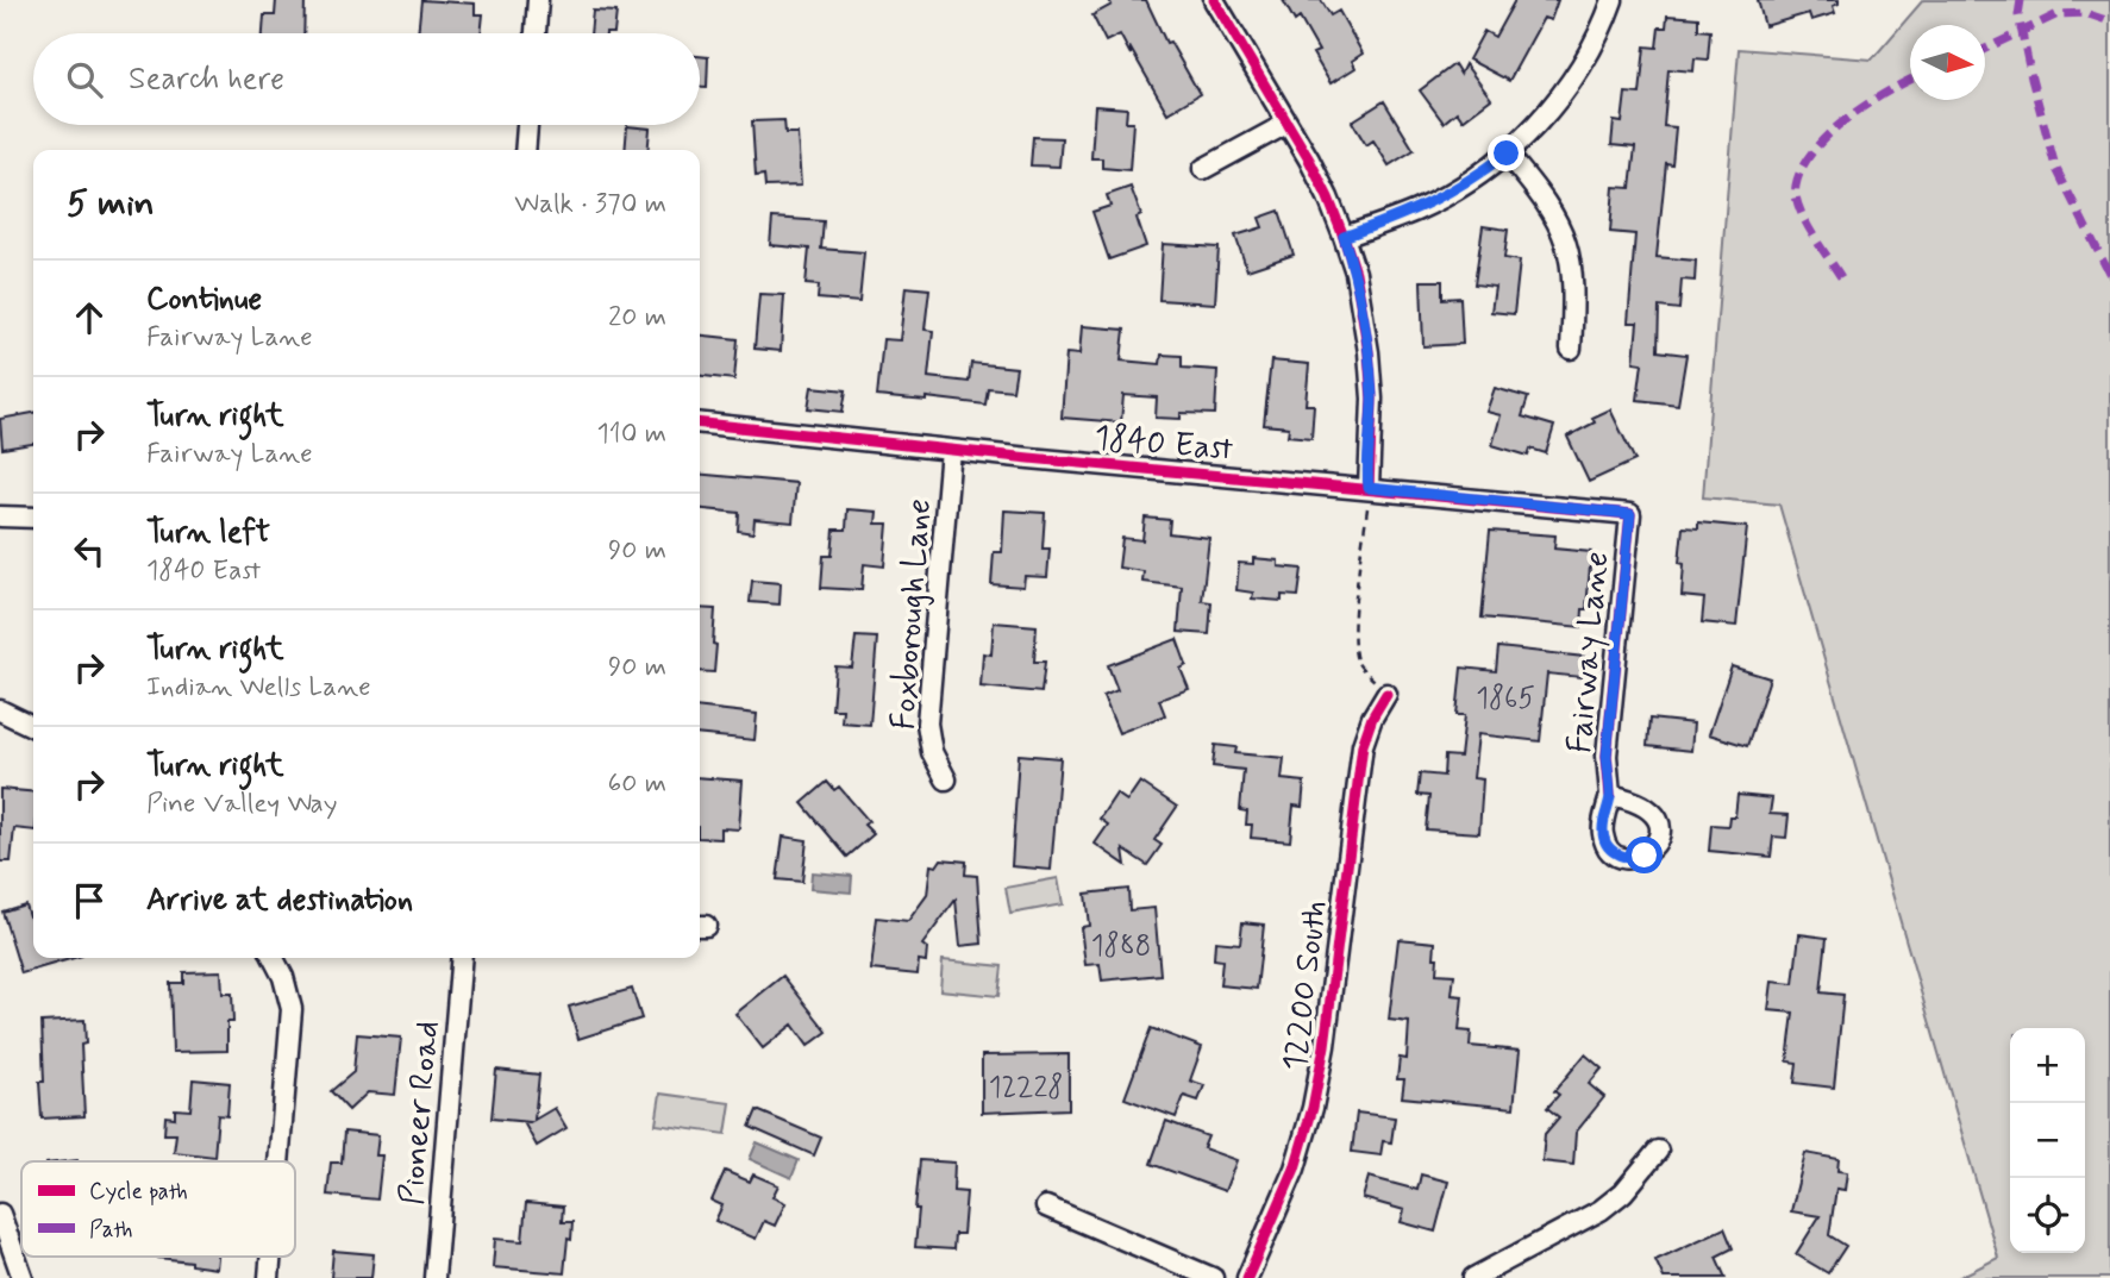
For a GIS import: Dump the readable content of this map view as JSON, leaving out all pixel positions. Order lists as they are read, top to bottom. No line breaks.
{"streets":{"street":["1840 East","Foxborough Lane","Fairway Lane","12200 South","Pioneer Road"]},"crossings":[["1840 East","Foxborough Lane"],["1840 East","Fairway Lane"]],"house_numbers":["1865","1888","12228"],"legend":["Cycle path","Path"],"north":"right","page":{"search":"Search here","heading":["5 min","Walk · 370 m"],"list":[["Continue","Fairway Lane","20 m"],["Turn right","Fairway Lane","110 m"],["Turn left","1840 East","90 m"],["Turn right","Indian Wells Lane","90 m"],["Turn right","Pine Valley Way","60 m"],"Arrive at destination"],"map_buttons":["+","−"]}}
